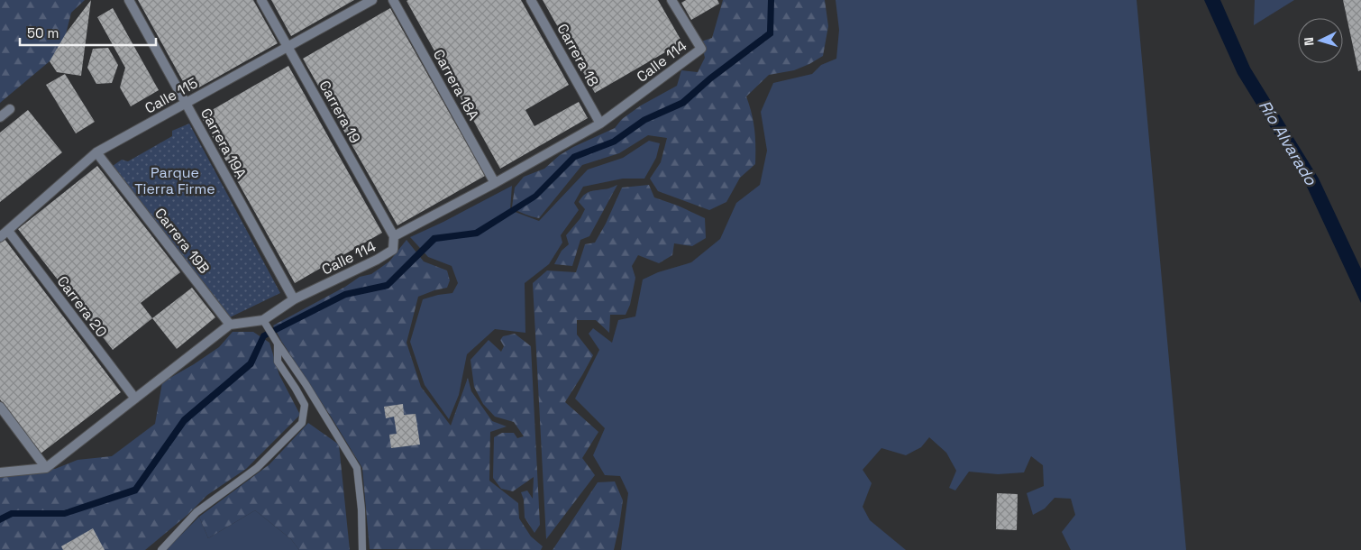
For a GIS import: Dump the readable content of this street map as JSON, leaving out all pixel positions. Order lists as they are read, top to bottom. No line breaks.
{"streets":{"street":["Carrera 18","Calle 114","Carrera 18A","Calle 115","Carrera 19","Carrera 19A","Carrera 19B","Carrera 20"]},"crossings":[["Carrera 18","Calle 114"],["Calle 114","Carrera 18A"],["Calle 114","Carrera 19"],["Calle 114","Carrera 19A"],["Calle 114","Carrera 19B"],["Calle 115","Carrera 19"],["Calle 115","Carrera 19A"],["Calle 115","Carrera 19B"],["Calle 115","Carrera 20"]],"water":["Río Alvarado"],"parks":["Parque Tierra Firme"],"scale_bar":"50 m","north":"left"}
